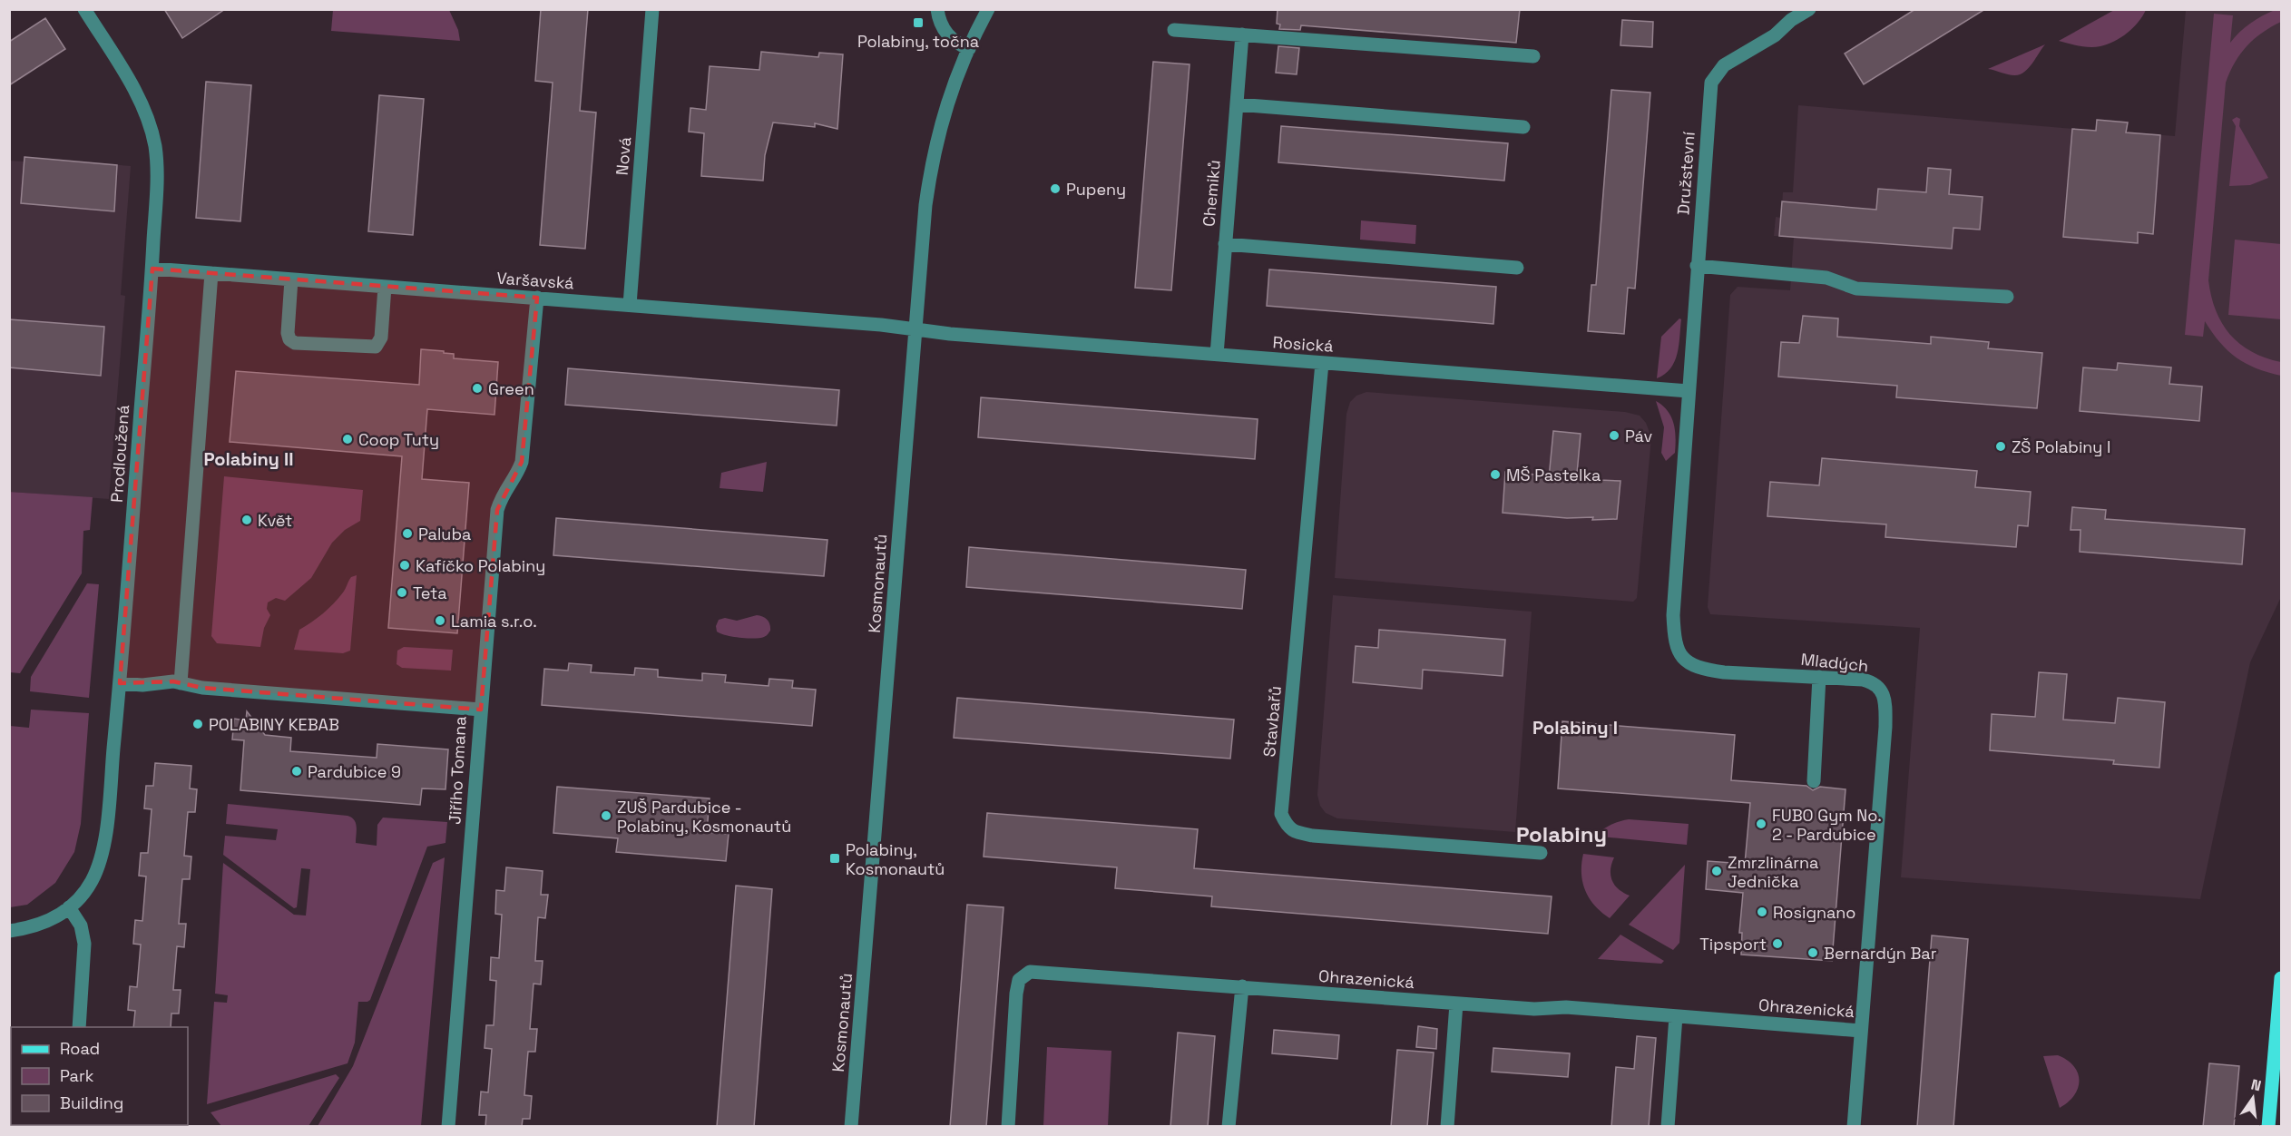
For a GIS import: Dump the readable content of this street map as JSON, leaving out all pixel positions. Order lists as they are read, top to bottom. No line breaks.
{"streets":{"street":["Nová","Družstevní","Chemiků","Varšavská","Rosická","Prodloužená","Kosmonautů","Mladých","Stavbařů","Jiřího Tomana","Ohrazenická"]},"crossings":[["Nová","Varšavská"],["Družstevní","Rosická"],["Družstevní","Mladých"],["Chemiků","Rosická"],["Varšavská","Rosická"],["Varšavská","Prodloužená"],["Varšavská","Kosmonautů"],["Rosická","Kosmonautů"],["Rosická","Mladých"],["Rosická","Stavbařů"],["Prodloužená","Jiřího Tomana"],["Mladých","Ohrazenická"]],"districts":["Polabiny II","Polabiny I","Polabiny"],"places":{"transit":["Polabiny, točna","Polabiny, Kosmonautů"],"other":["Pupeny","Green","Páv","Coop Tuty","ZŠ Polabiny I","MŠ Pastelka","Květ","Paluba","Kafíčko Polabiny","Teta","Lamia s.r.o.","POLABINY KEBAB","Pardubice 9","ZUŠ Pardubice - Polabiny, Kosmonautů","FUBO Gym No. 2 - Pardubice","Zmrzlinárna Jednička","Rosignano","Tipsport","Bernardýn Bar"]},"legend":["Road","Park","Building"],"north":"top"}
